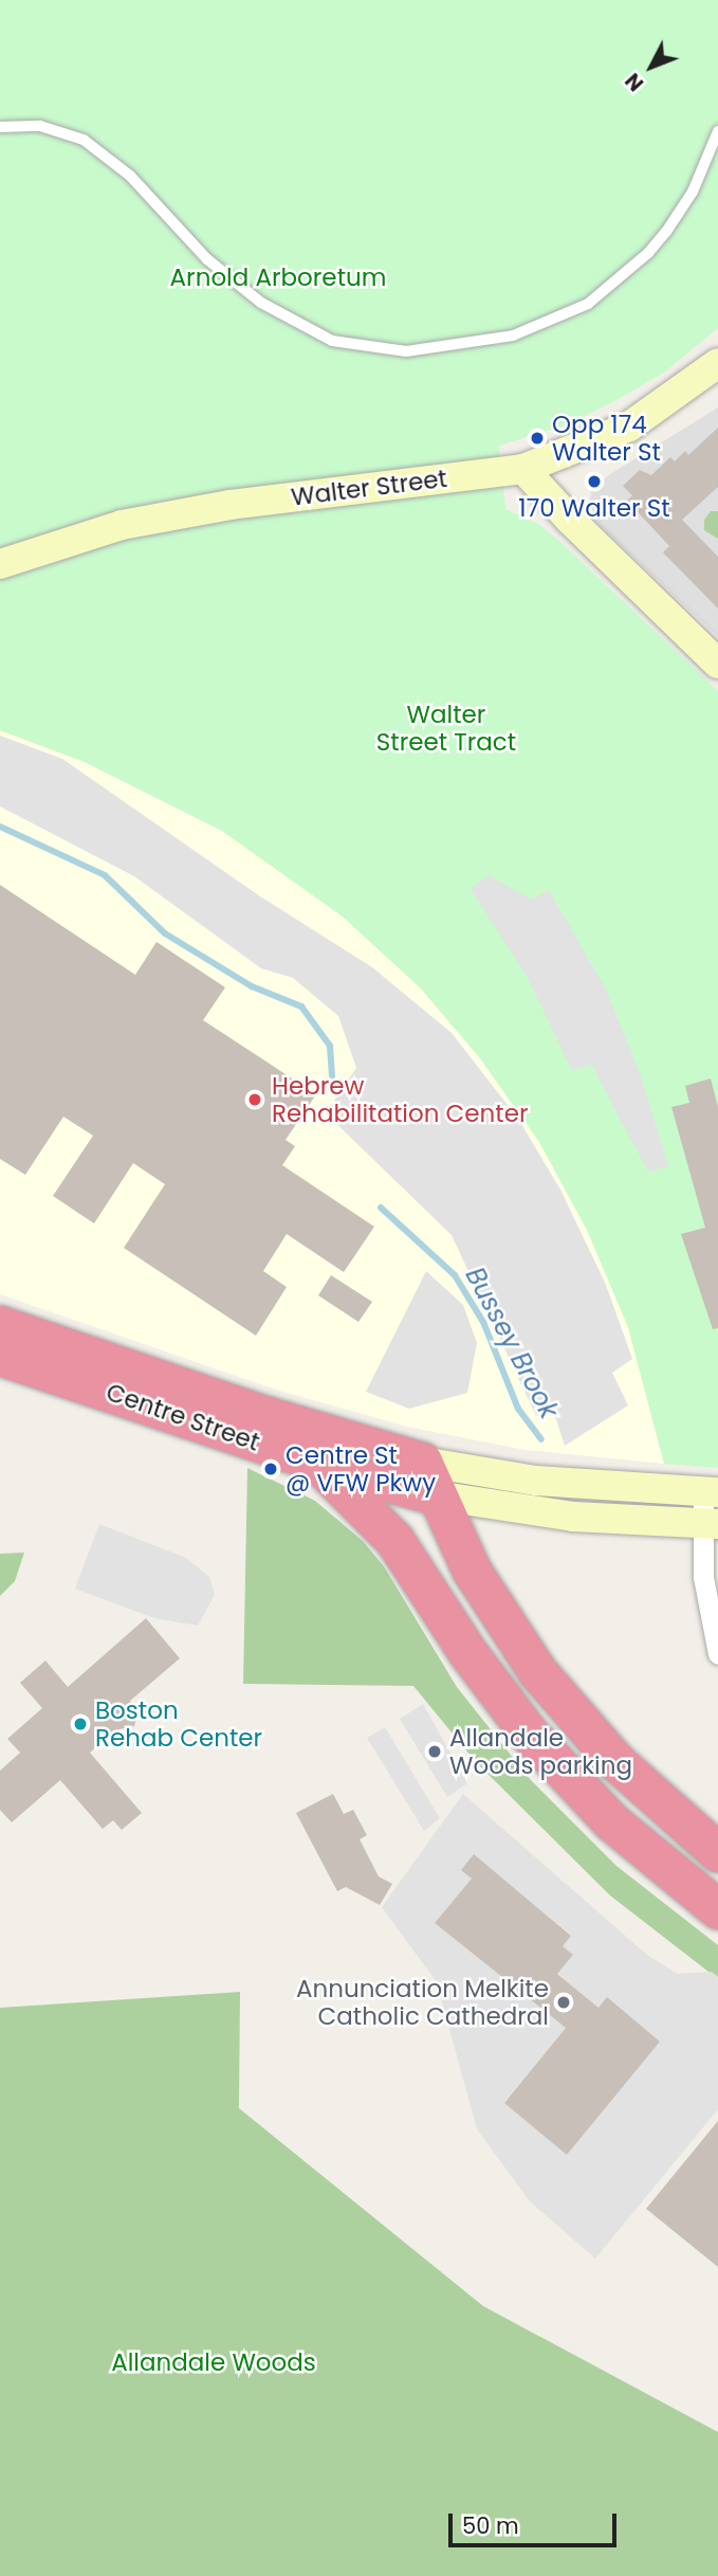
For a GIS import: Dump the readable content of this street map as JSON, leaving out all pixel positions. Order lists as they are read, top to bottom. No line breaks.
{"streets":{"highway":["Centre Street"],"street":["Walter Street"]},"water":["Bussey Brook"],"parks":["Arnold Arboretum","Walter Street Tract","Allandale Woods"],"places":["Opp 174 Walter St","170 Walter St","Hebrew Rehabilitation Center","Centre St @ VFW Pkwy","Boston Rehab Center","Allandale Woods parking","Annunciation Melkite Catholic Cathedral"],"scale_bar":"50 m","north":"bottom left"}
